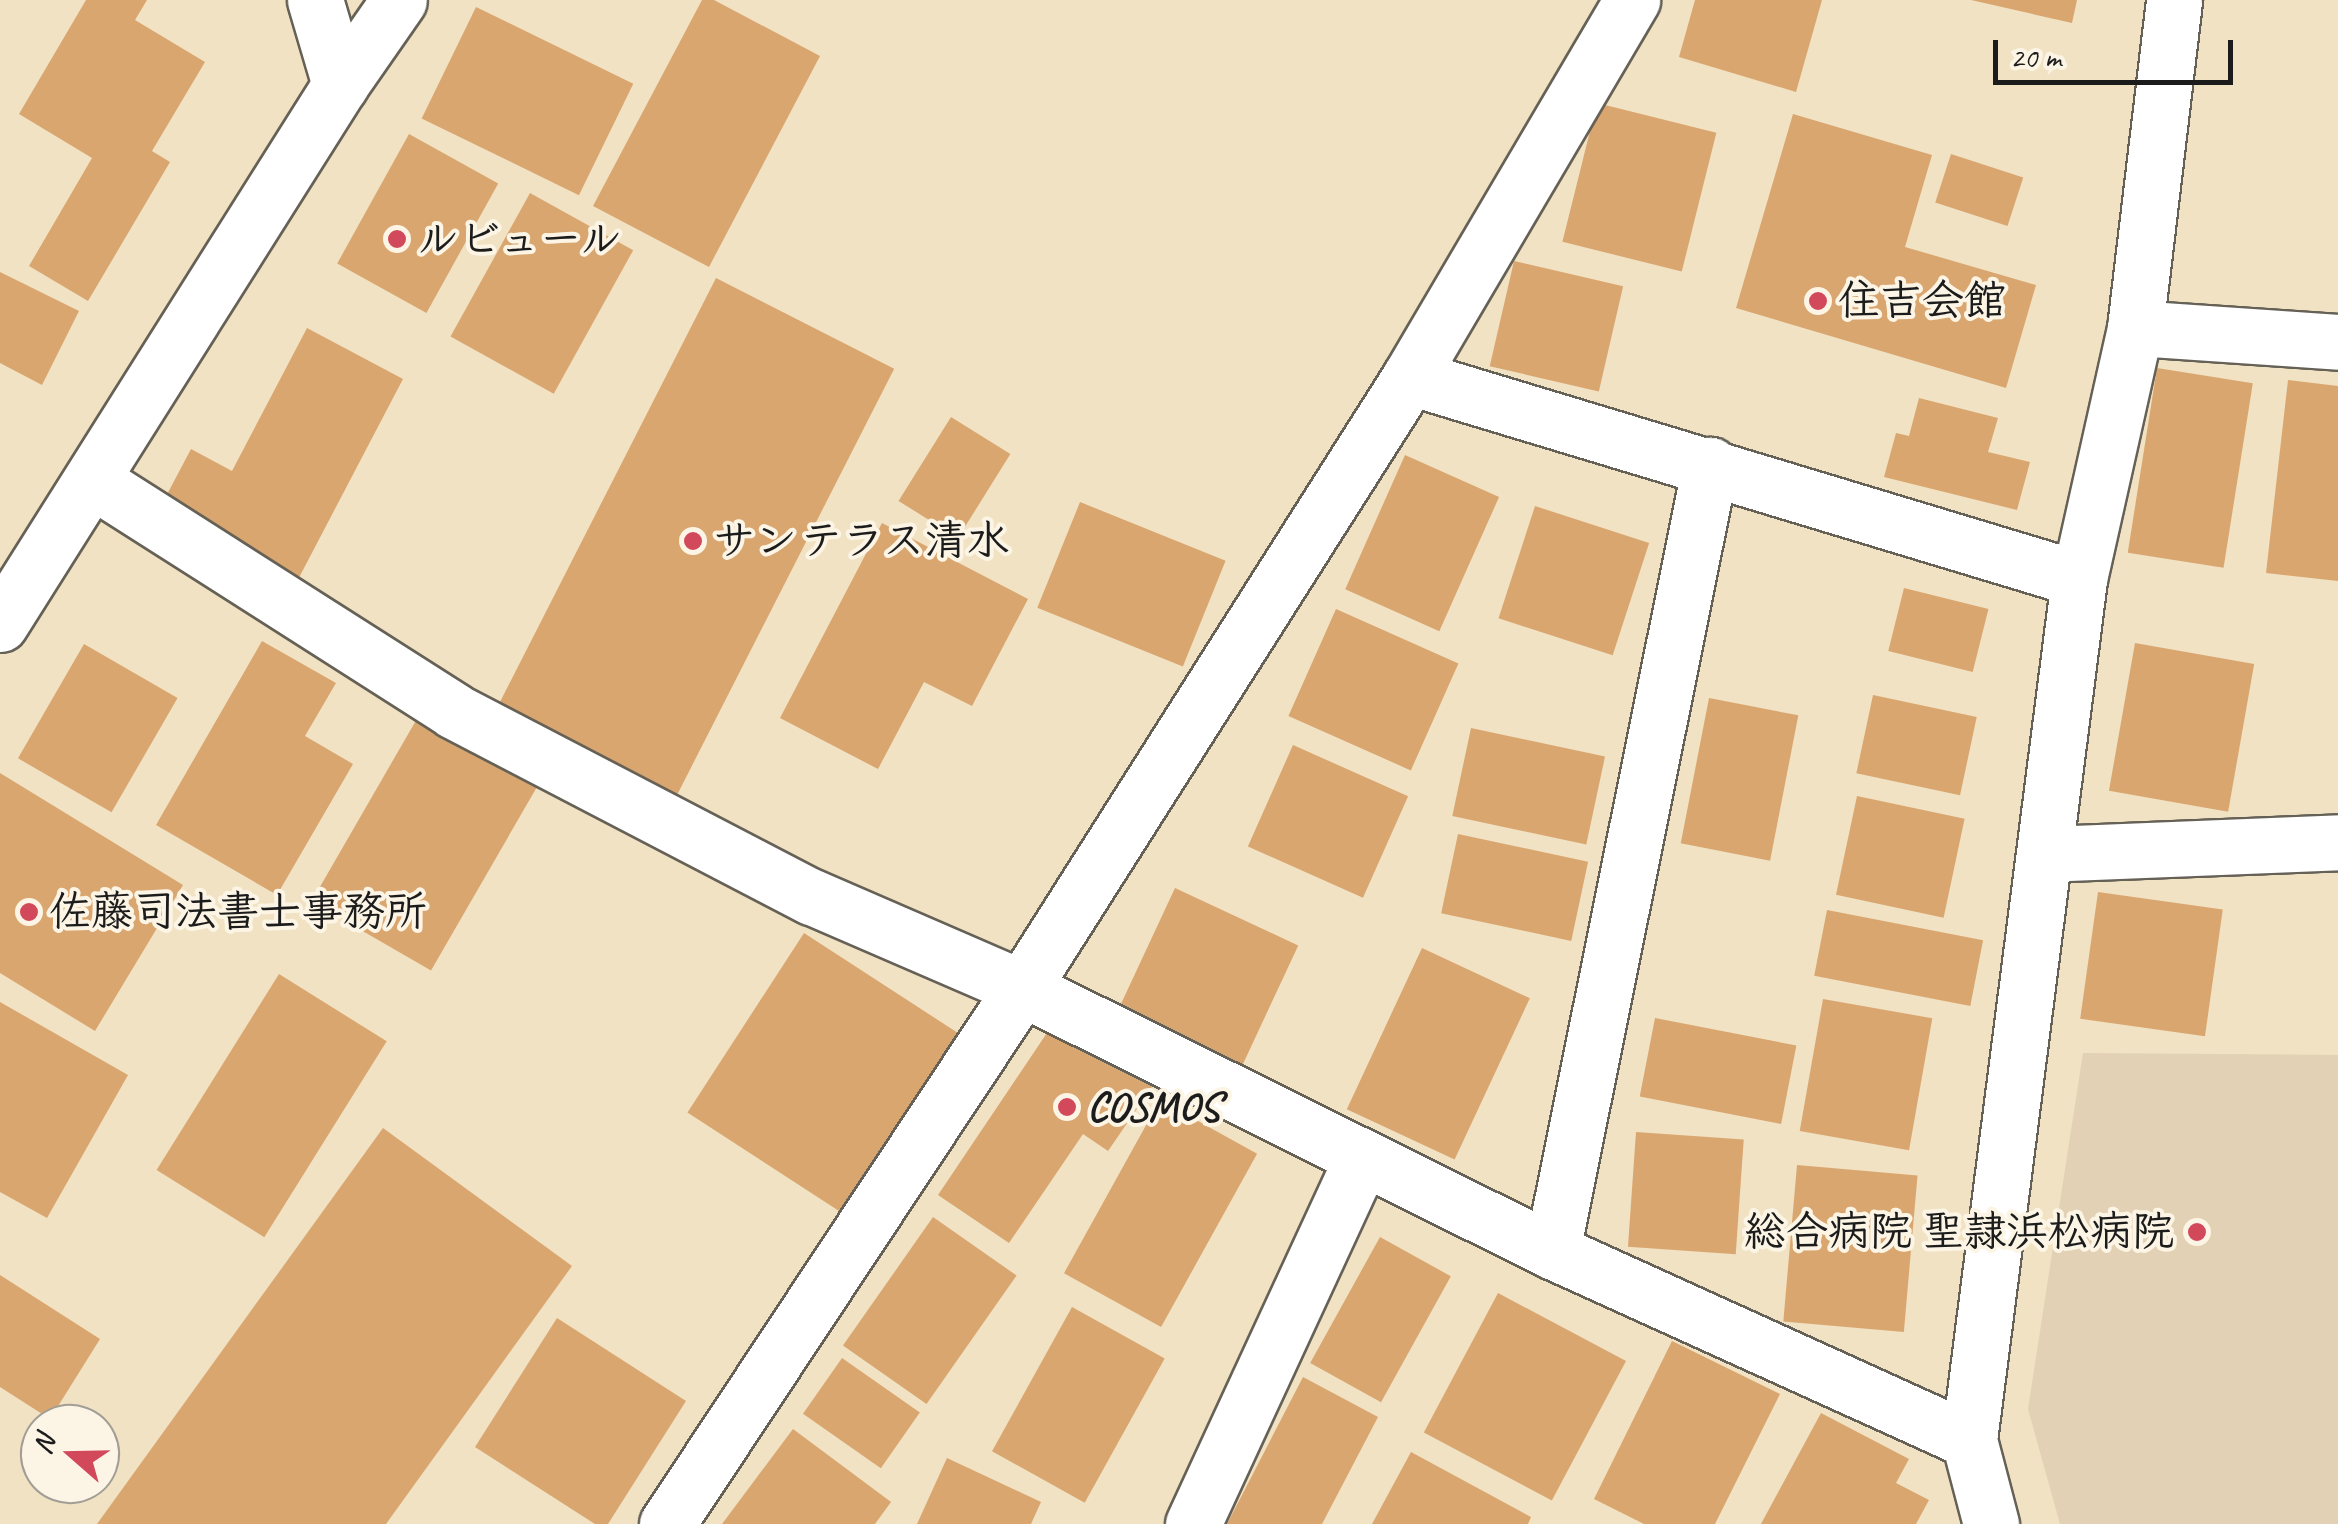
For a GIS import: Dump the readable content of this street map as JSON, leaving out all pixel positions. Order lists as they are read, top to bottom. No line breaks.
{"places":["ルビュール","住吉会館","サンテラス清水","佐藤司法書士事務所","COSMOS","総合病院 聖隷浜松病院"],"scale_bar":"20 m","north":"left"}
